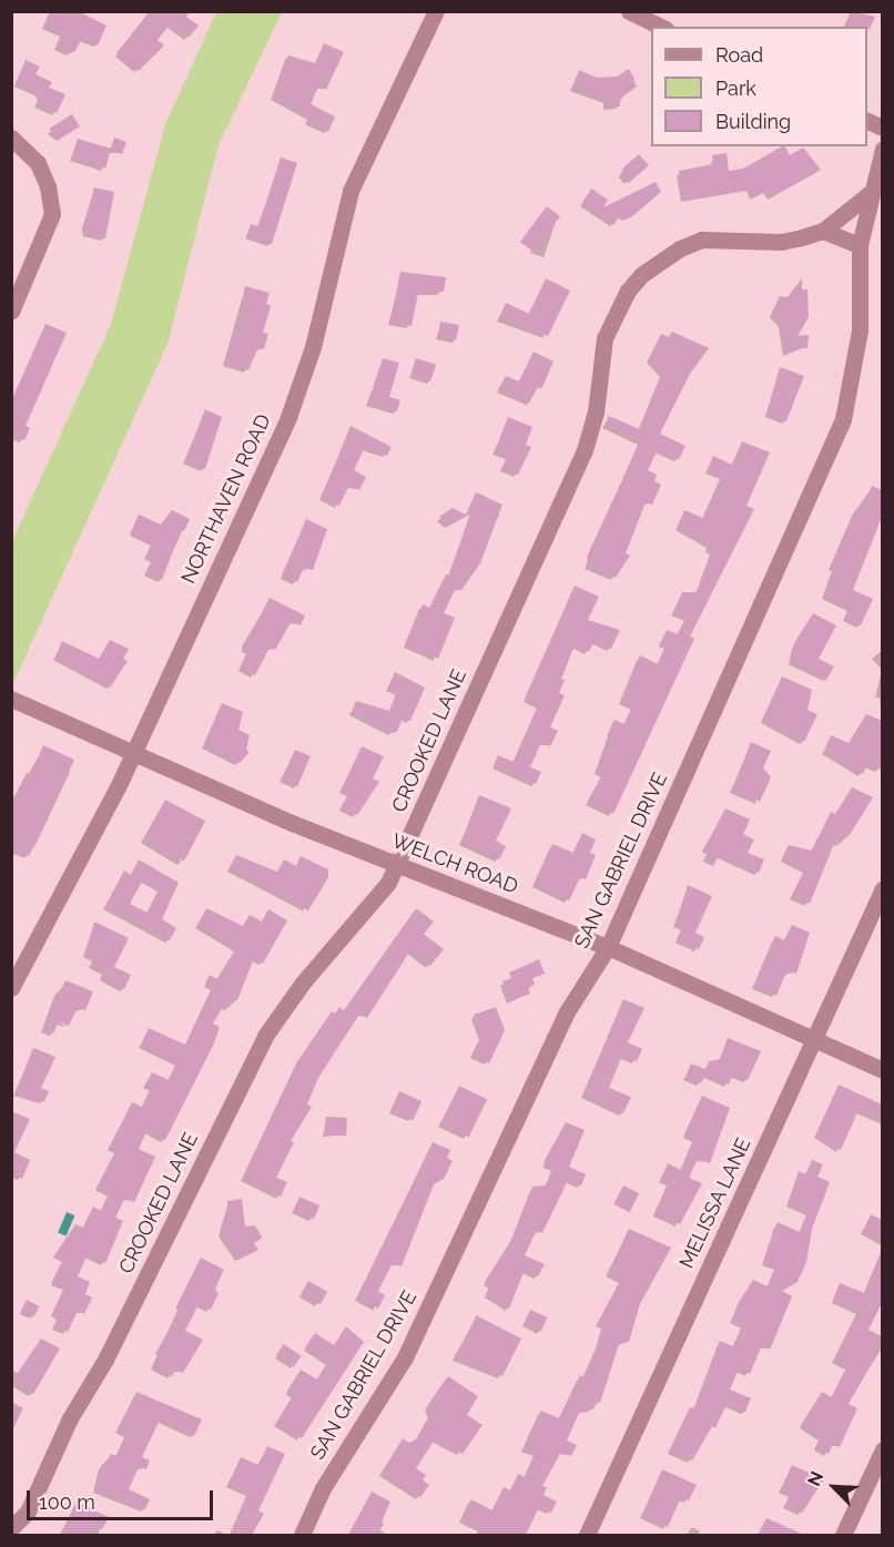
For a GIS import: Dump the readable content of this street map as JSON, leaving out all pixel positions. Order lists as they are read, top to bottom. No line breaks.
{"streets":{"street":["NORTHAVEN ROAD","CROOKED LANE","SAN GABRIEL DRIVE","WELCH ROAD","MELISSA LANE"]},"crossings":[["NORTHAVEN ROAD","WELCH ROAD"],["CROOKED LANE","SAN GABRIEL DRIVE"],["CROOKED LANE","WELCH ROAD"],["SAN GABRIEL DRIVE","WELCH ROAD"],["WELCH ROAD","MELISSA LANE"]],"legend":["Road","Park","Building"],"scale_bar":"100 m","north":"top left"}
